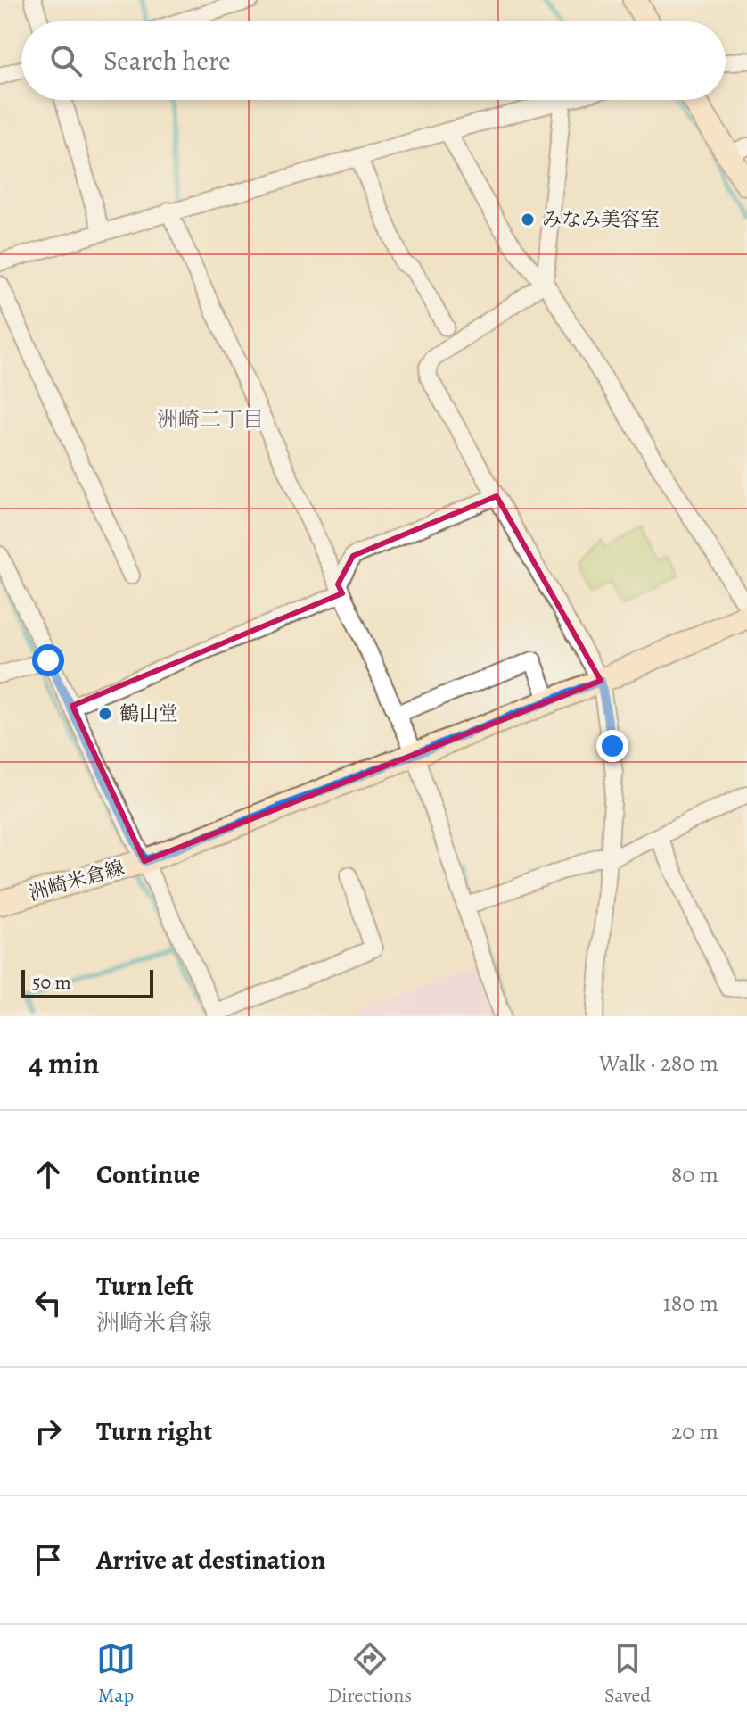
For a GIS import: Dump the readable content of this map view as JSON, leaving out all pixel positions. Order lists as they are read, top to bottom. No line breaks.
{"streets":{"main road":["洲崎米倉線"]},"districts":["洲崎二丁目"],"places":["みなみ美容室","鶴山堂"],"scale_bar":"50 m","page":{"search":"Search here","scale":"50 m","heading":["4 min","Walk · 280 m"],"list":[["Continue","80 m"],["Turn left","洲崎米倉線","180 m"],["Turn right","20 m"],"Arrive at destination"],"nav":["Map","Directions","Saved"]}}
